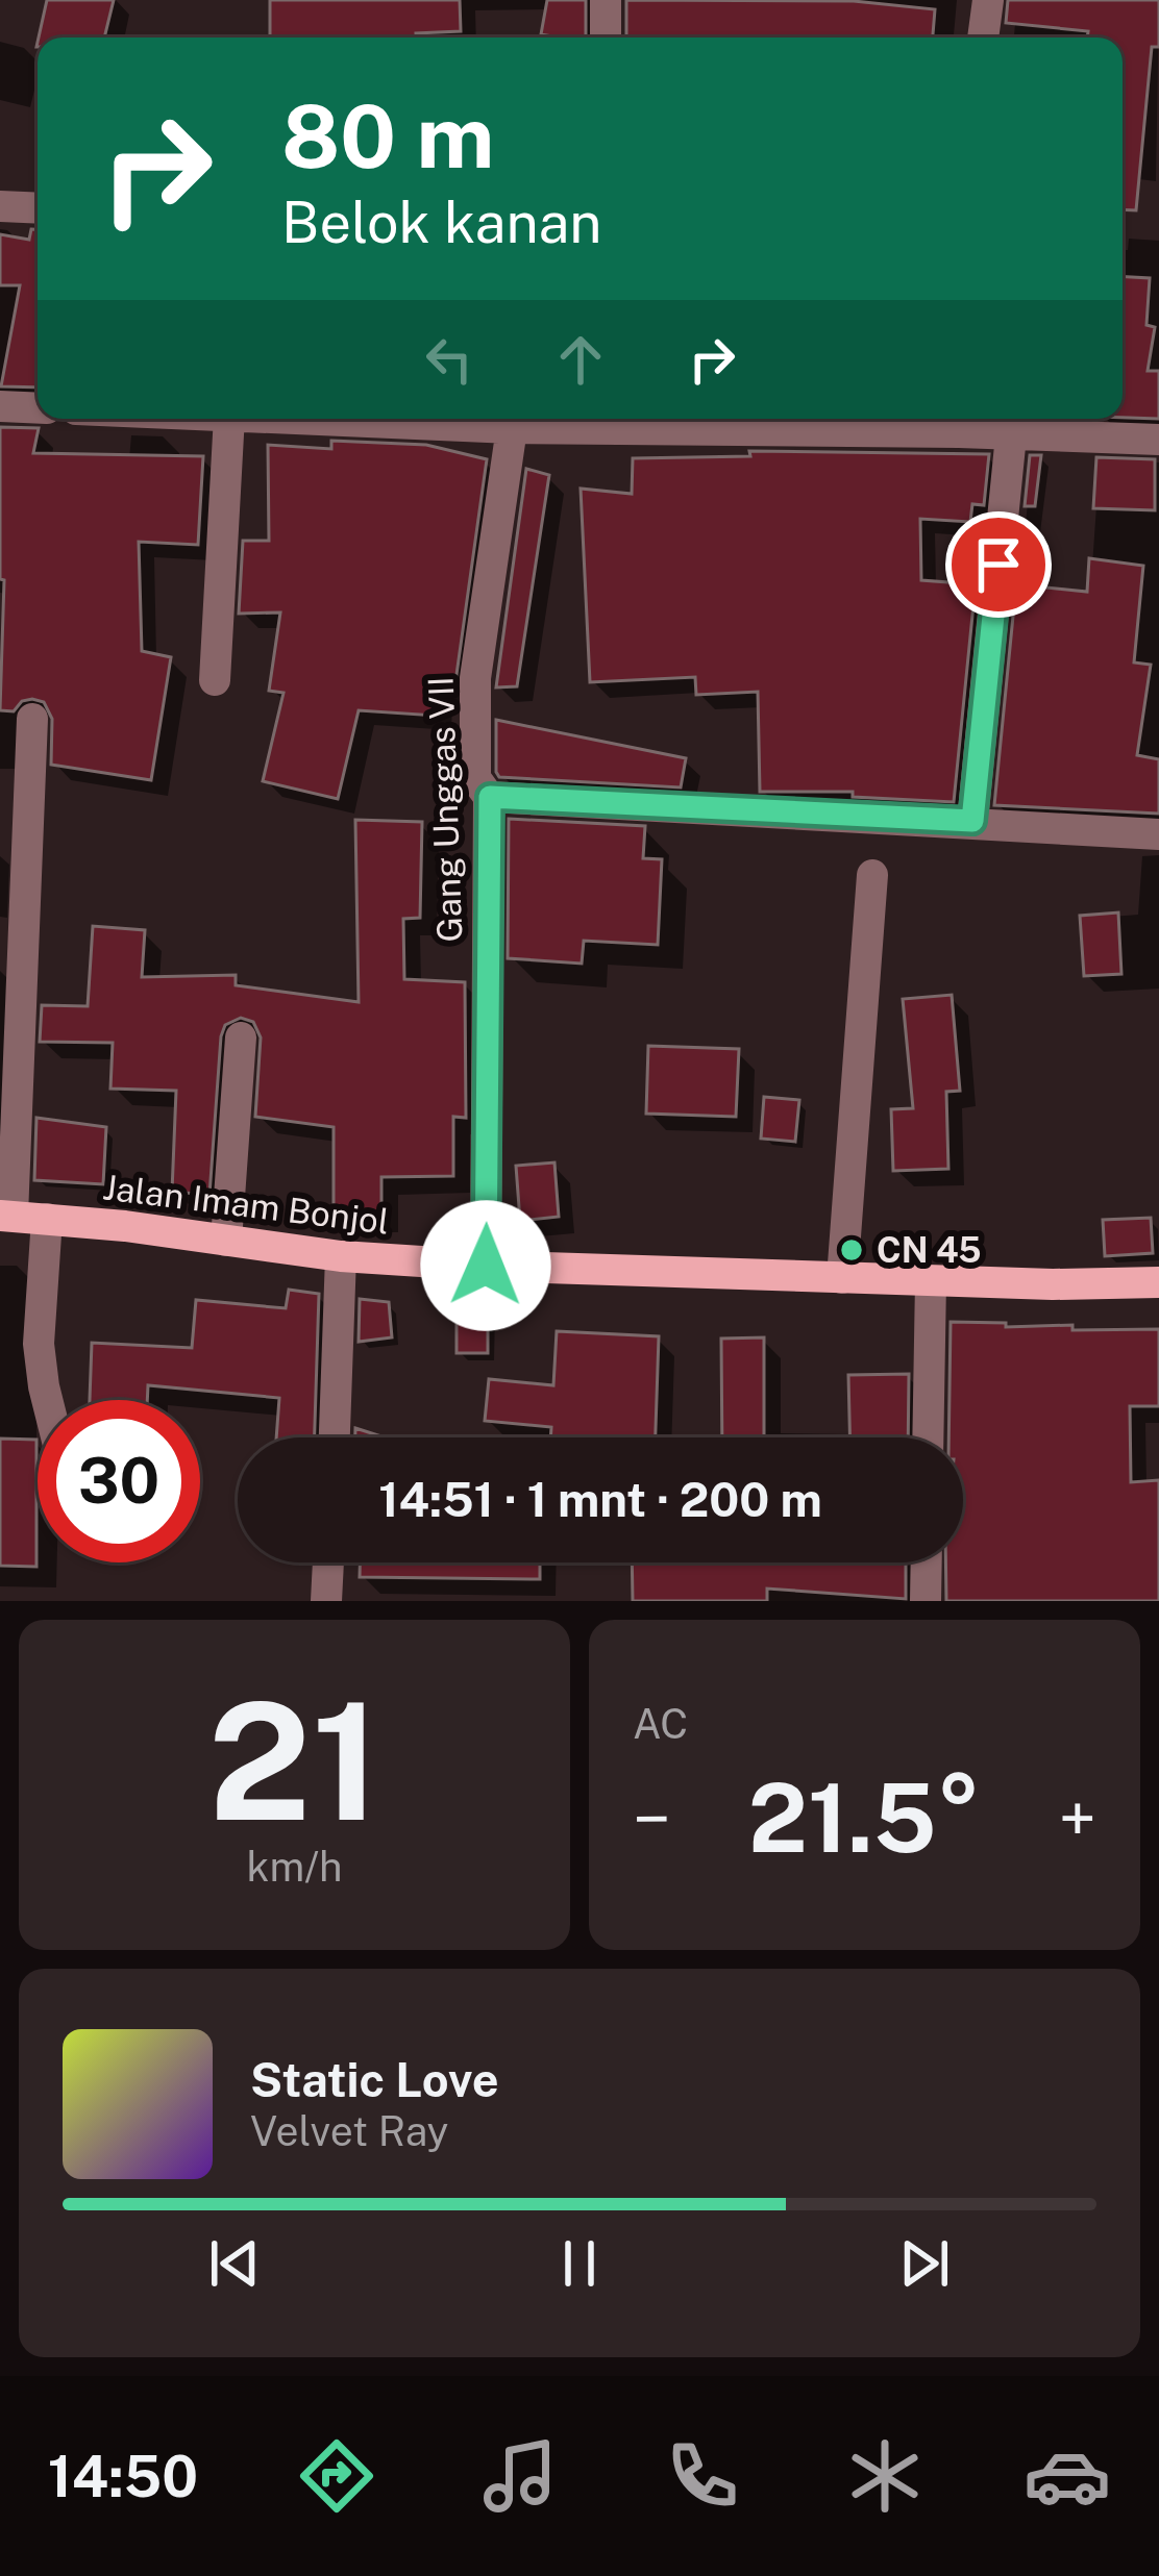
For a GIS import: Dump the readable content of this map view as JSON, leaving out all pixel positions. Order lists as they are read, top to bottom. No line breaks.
{"streets":{"main road":["Jalan Imam Bonjol"],"street":["Gang Unggas VII"]},"crossings":[["Gang Unggas VII","Jalan Imam Bonjol"]],"places":["CN 45"],"page":{"turn":["80 m","Belok kanan"],"limit":"30","trip":"14:51 · 1 mnt · 200 m","tile":[["21","km/h"],"AC"],"heat":["−","21.5°","+"],"song":["Static Love","Velvet Ray"],"tabs":"14:50"}}
